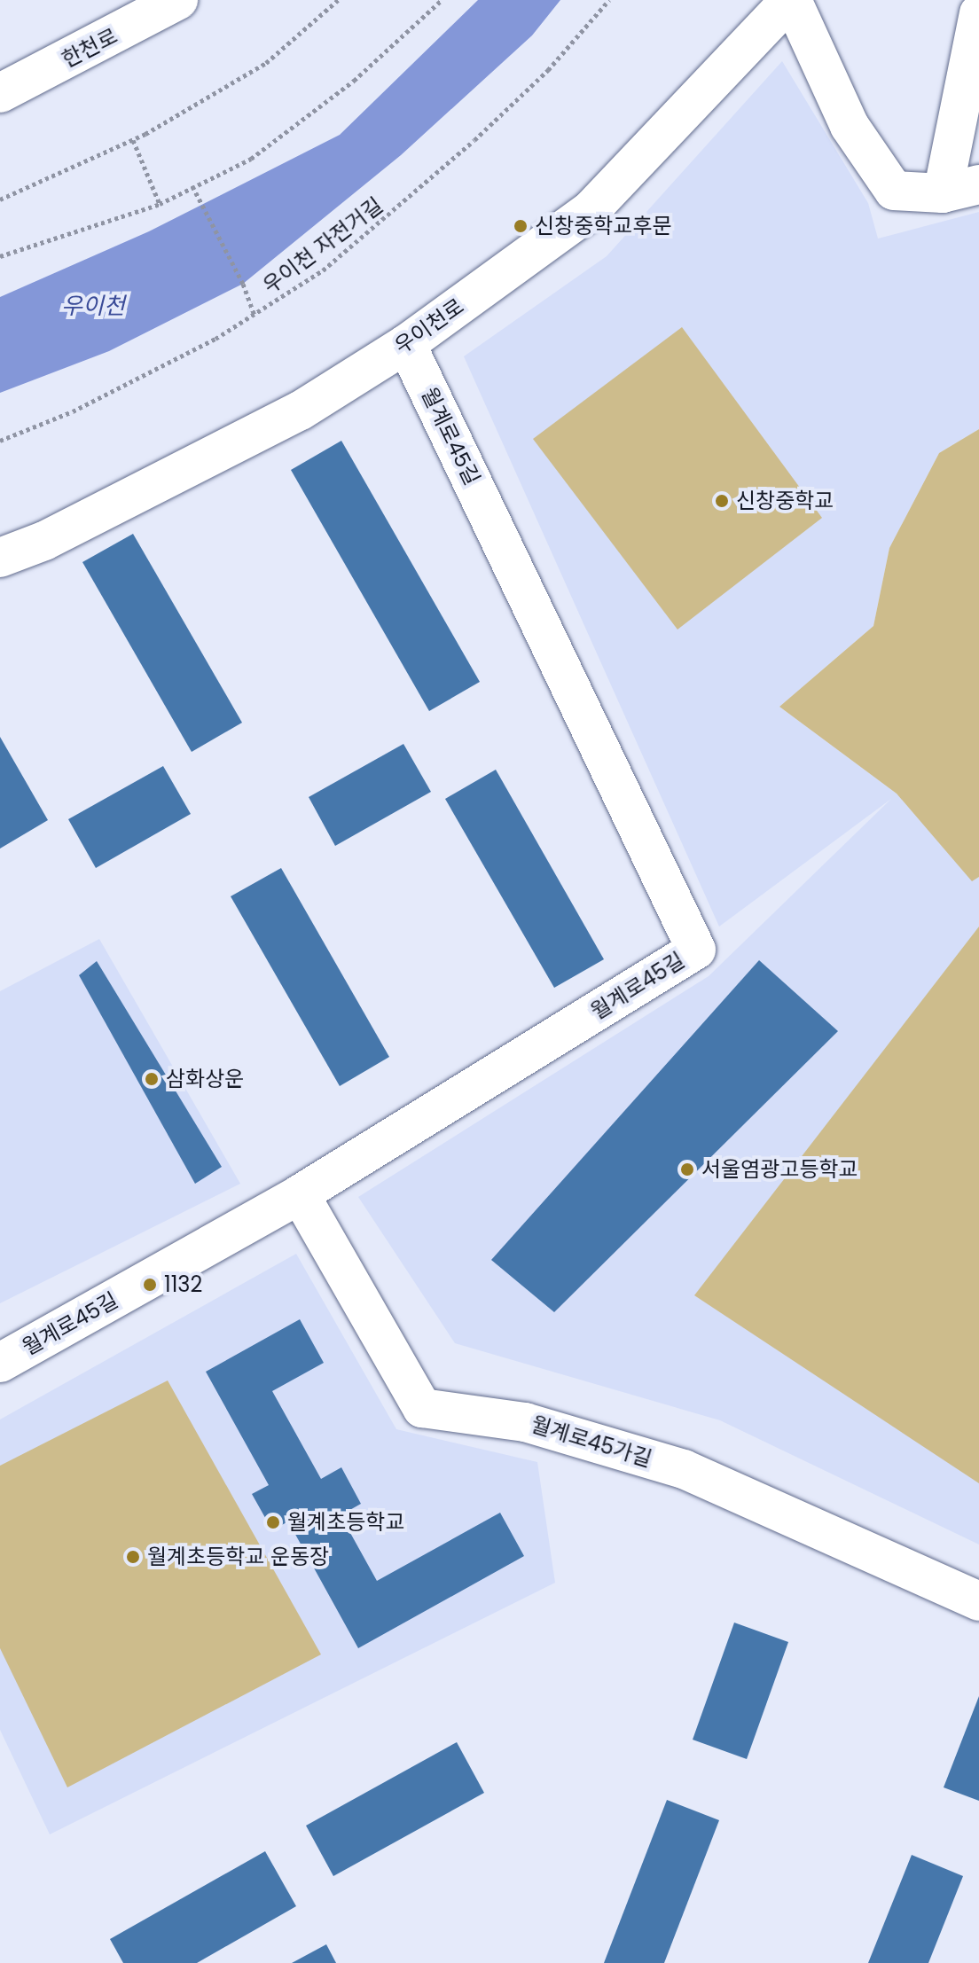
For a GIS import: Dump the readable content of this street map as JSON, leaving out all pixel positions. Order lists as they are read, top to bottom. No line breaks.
{"streets":{"street":["한천로","우이천로","월계로45길","월계로45가길"],"path":["우이천 자전거길"]},"crossings":[["우이천로","월계로45길"],["월계로45길","월계로45가길"]],"water":["우이천"],"places":["신창중학교후문","신창중학교","삼화상운","서울염광고등학교","1132","월계초등학교","월계초등학교 운동장"]}
